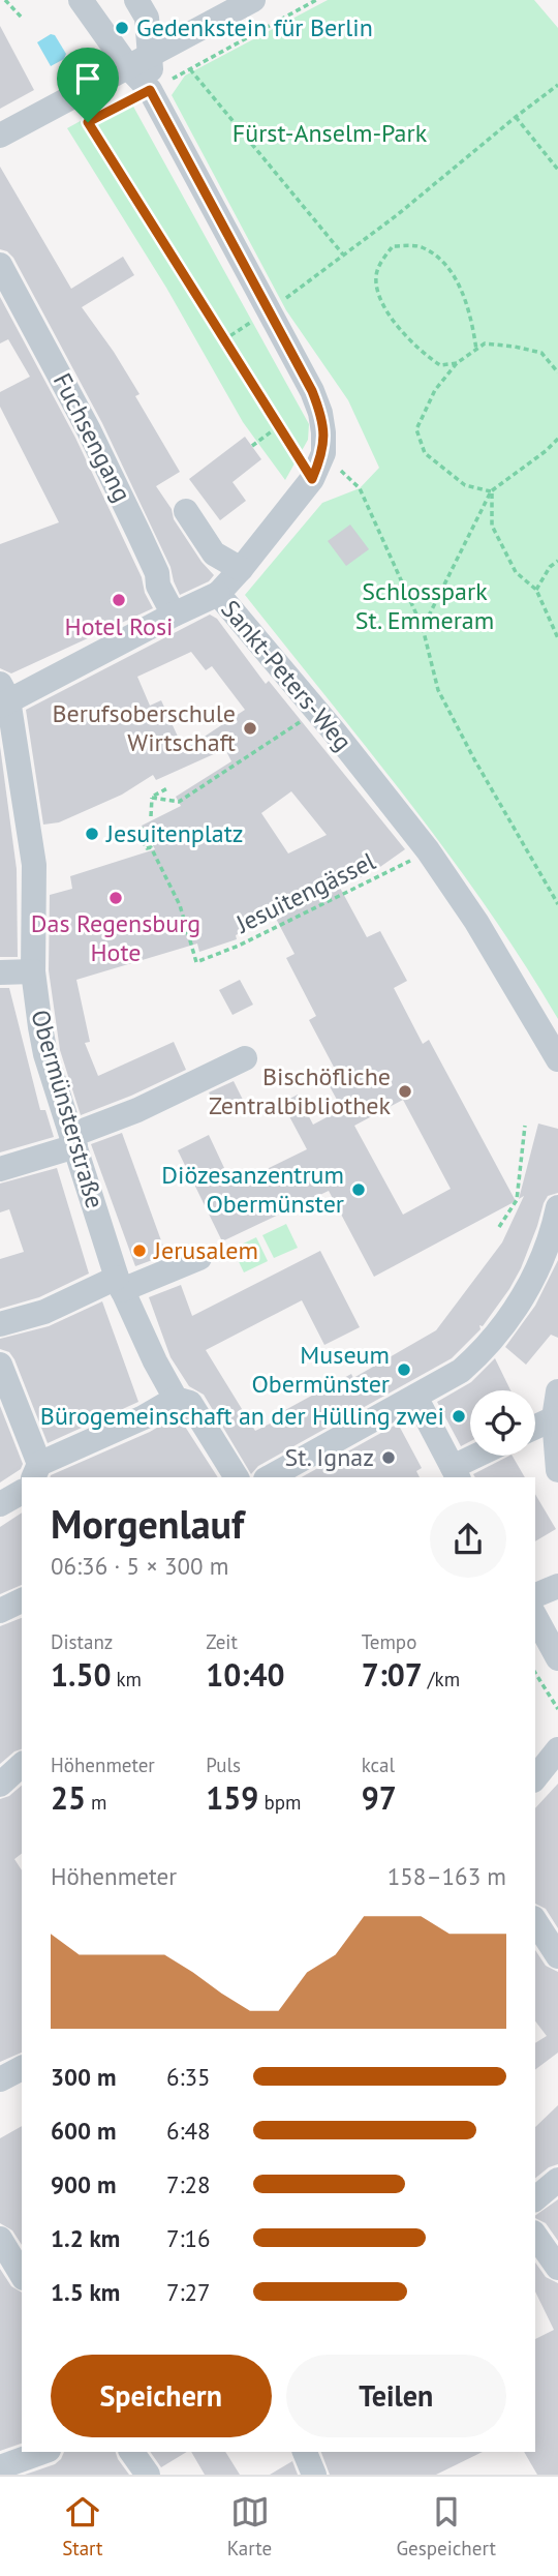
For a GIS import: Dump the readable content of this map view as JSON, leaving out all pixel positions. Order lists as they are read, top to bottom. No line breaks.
{"streets":{"street":["Fuchsengang","Sankt-Peters-Weg","Obermünsterstraße"],"path":["Jesuitengässel"]},"crossings":[["Sankt-Peters-Weg","Jesuitengässel"]],"parks":["Fürst-Anselm-Park","Schlosspark St. Emmeram"],"places":["Gedenkstein für Berlin","Hotel Rosi","Berufsoberschule Wirtschaft","Jesuitenplatz","Das Regensburg Hote","Bischöfliche Zentralbibliothek","Diözesanzentrum Obermünster","Jerusalem","Museum Obermünster","Bürogemeinschaft an der Hülling zwei","St. Ignaz"],"page":{"heading":["Morgenlauf","06:36 · 5 × 300 m"],"stats":[["Distanz","1.50 km"],["Zeit","10:40"],["Tempo","7:07 /km"],["Höhenmeter","25 m"],["Puls","159 bpm"],["kcal","97"]],"chart":["Höhenmeter","158–163 m"],"list":[{"name":"300 m","note":"6:35"},{"name":"600 m","note":"6:48"},{"name":"900 m","note":"7:28"},{"name":"1.2 km","note":"7:16"},{"name":"1.5 km","note":"7:27"}],"buttons":["Speichern","Teilen"],"tabs":["Start","Karte","Gespeichert"]}}
